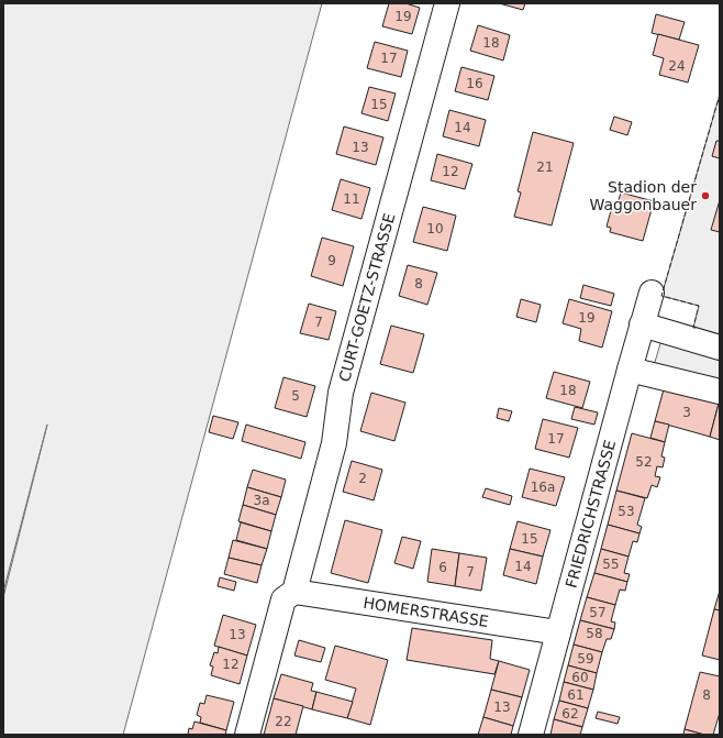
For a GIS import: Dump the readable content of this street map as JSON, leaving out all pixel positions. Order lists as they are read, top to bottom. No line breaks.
{"streets":{"street":["CURT-GOETZ-STRASSE","FRIEDRICHSTRASSE","HOMERSTRASSE"]},"crossings":[["CURT-GOETZ-STRASSE","HOMERSTRASSE"],["FRIEDRICHSTRASSE","HOMERSTRASSE"]],"places":["Stadion der Waggonbauer"],"house_numbers":["19","18","17","24","16","15","14","13","21","12","11","10","9","8","19","7","18","5","3","17","52","2","16a","3a","53","15","55","14","6","7","57","58","13","59","12","60","61","8","13","62","22"]}
